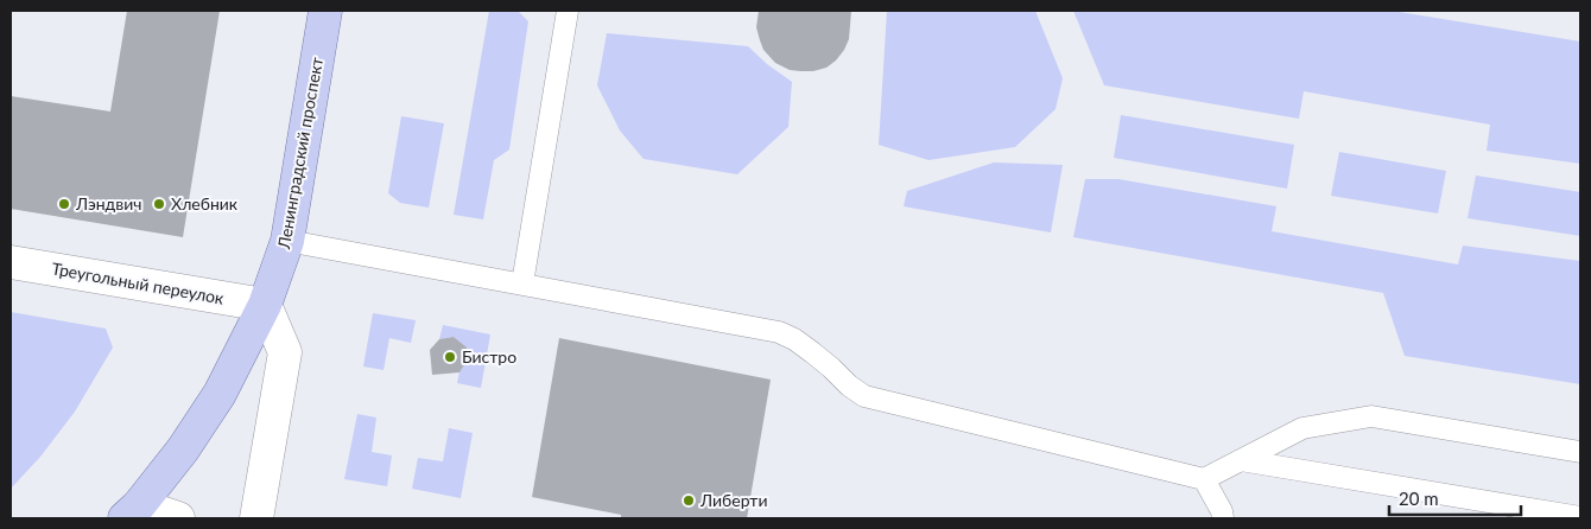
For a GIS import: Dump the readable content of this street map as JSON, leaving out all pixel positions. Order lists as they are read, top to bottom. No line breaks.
{"streets":{"main road":["Ленинградский проспект"],"street":["Треугольный переулок"]},"crossings":[["Ленинградский проспект","Треугольный переулок"]],"places":["Лэндвич","Хлебник","Бистро","Либерти"],"scale_bar":"20 m"}
